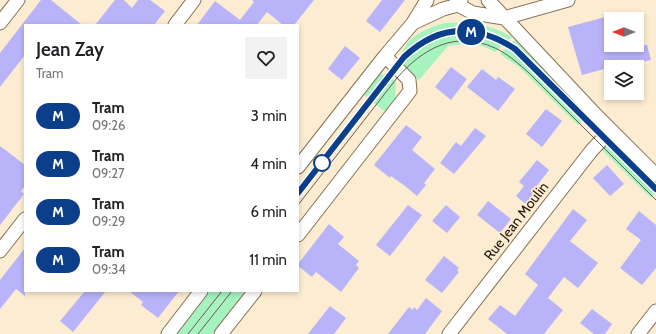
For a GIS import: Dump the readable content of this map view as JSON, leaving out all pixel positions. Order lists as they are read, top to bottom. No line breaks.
{"streets":{"street":["Rue Jean Moulin"]},"lines":["tram line M"],"north":"left","page":{"on_map":"M","heading":["Jean Zay","Tram"],"list":[{"mark":"M","name":"Tram","note":"09:26","value":"3 min"},{"mark":"M","name":"Tram","note":"09:27","value":"4 min"},{"mark":"M","name":"Tram","note":"09:29","value":"6 min"},{"mark":"M","name":"Tram","note":"09:34","value":"11 min"}]}}
